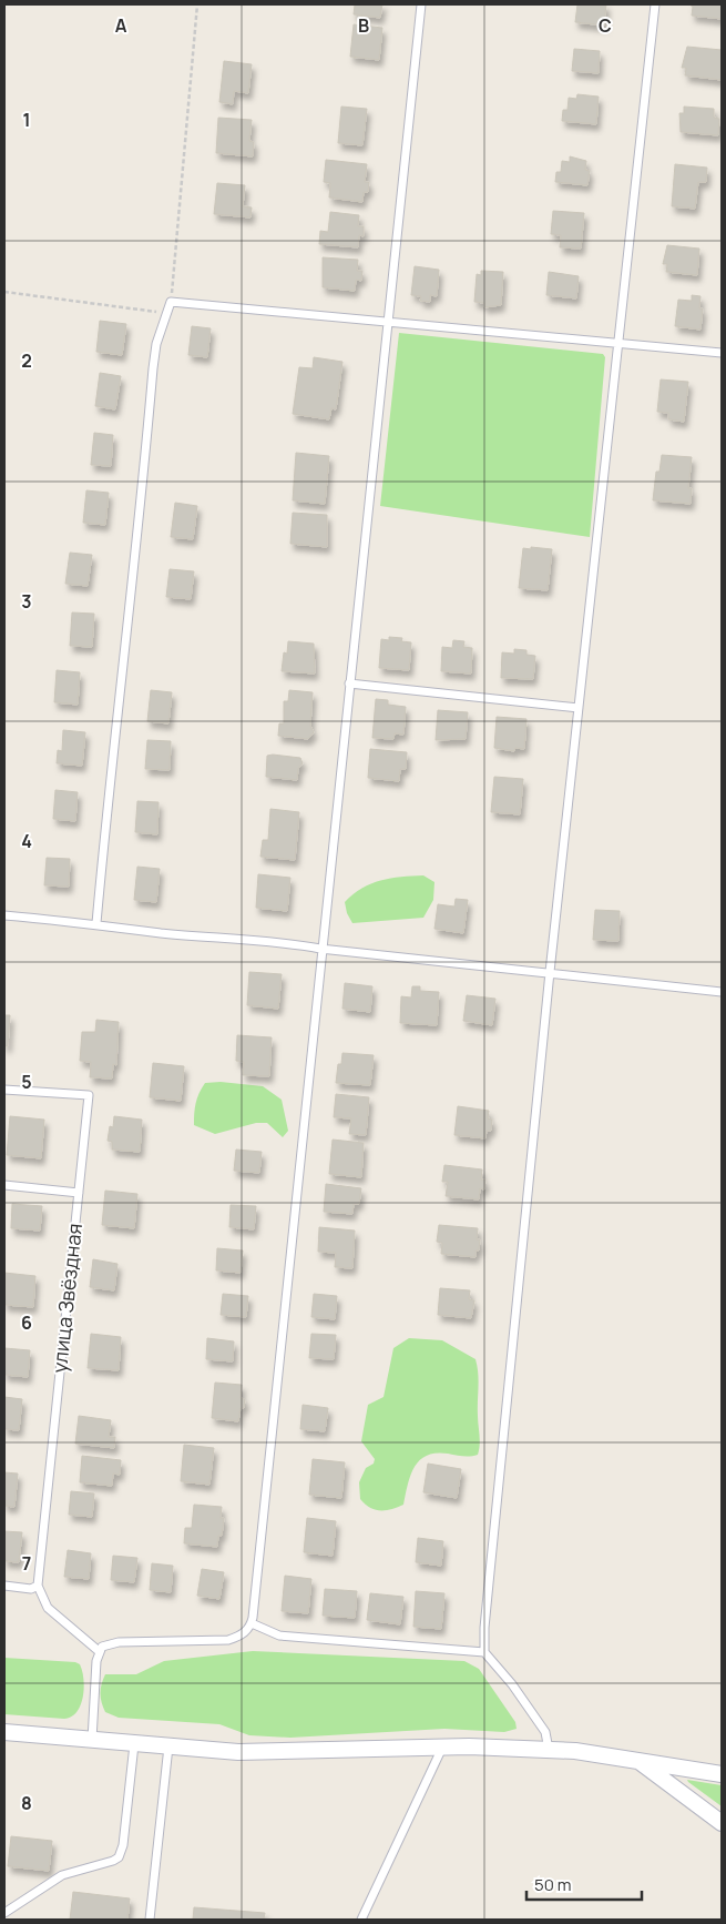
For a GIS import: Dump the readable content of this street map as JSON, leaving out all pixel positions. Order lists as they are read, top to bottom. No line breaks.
{"streets":{"lane":["улица Звёздная"]},"scale_bar":"50 m","grid":{"columns":["A","B","C"],"rows":["1","2","3","4","5","6","7","8"]}}
